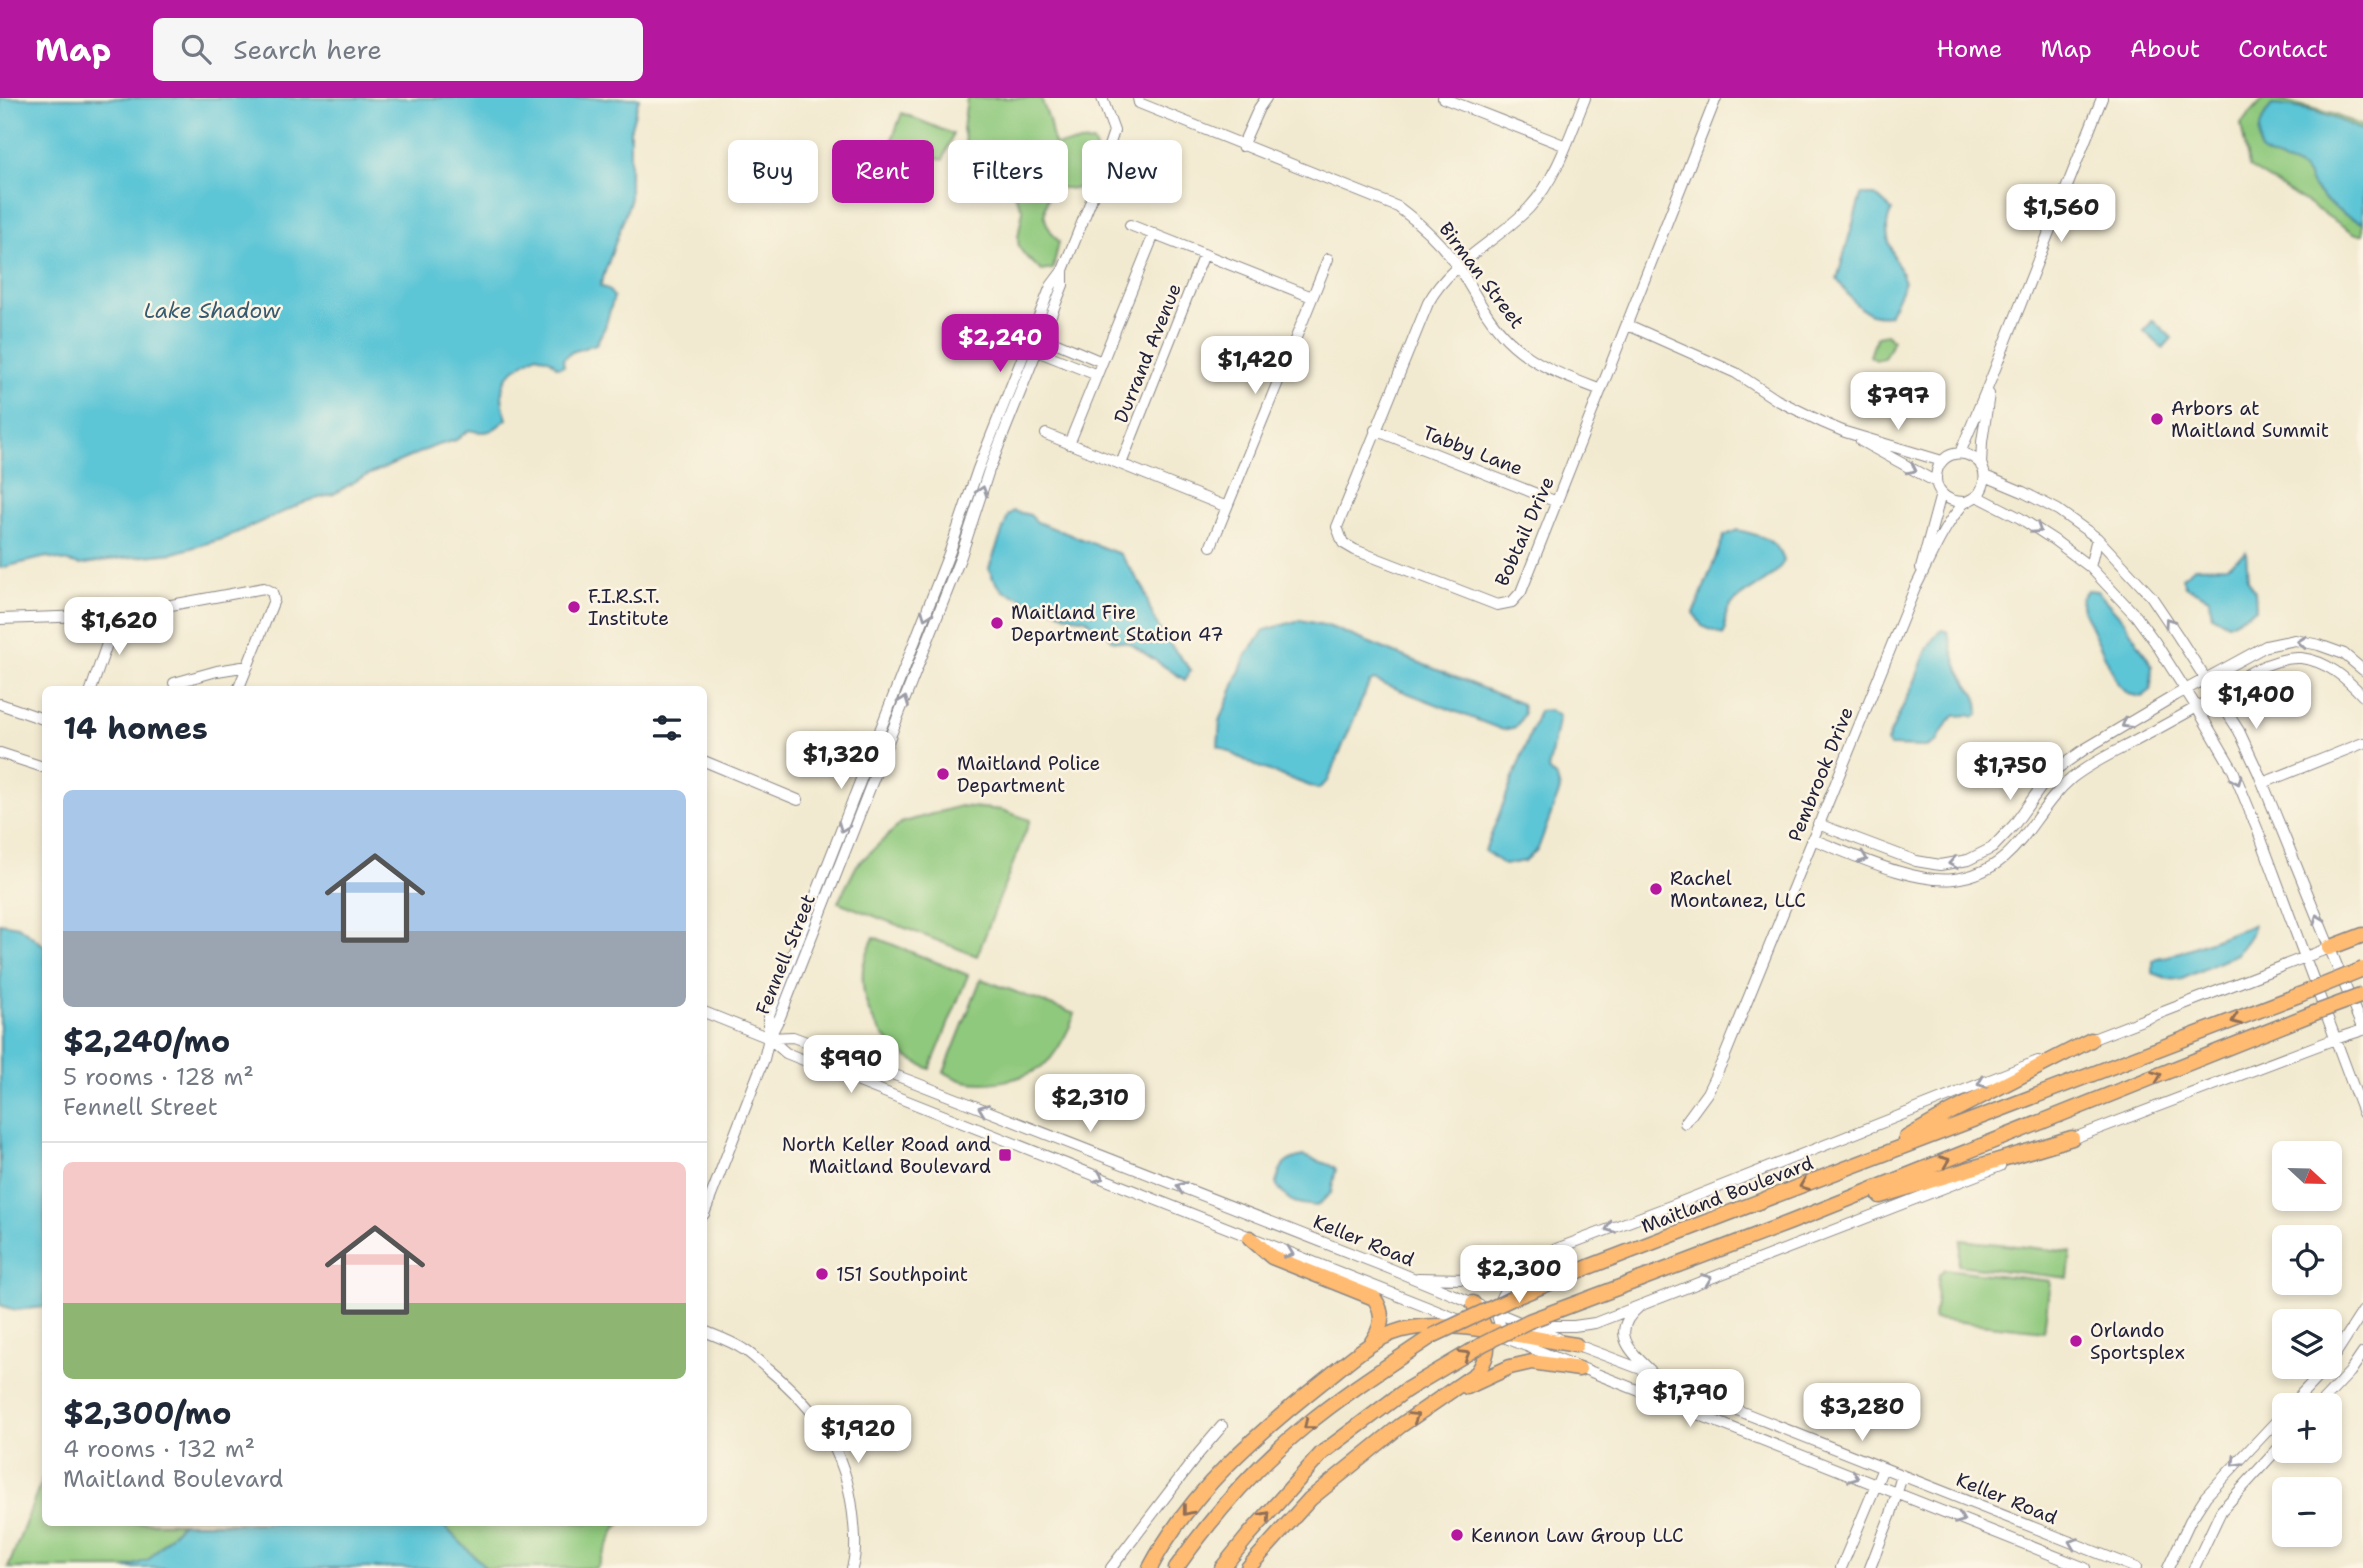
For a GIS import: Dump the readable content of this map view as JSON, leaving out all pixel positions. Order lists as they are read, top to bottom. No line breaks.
{"streets":{"highway":["Maitland Boulevard"],"street":["Birman Street","Durrand Avenue","Tabby Lane","Bobtail Drive","Pembrook Drive","Fennell Street","Keller Road"]},"crossings":[["Birman Street","Bobtail Drive"],["Tabby Lane","Bobtail Drive"],["Fennell Street","Keller Road"]],"water":["Lake Shadow"],"places":{"other":["Arbors at Maitland Summit","F.I.R.S.T. Institute","Maitland Fire Department Station 47","Maitland Police Department","Rachel Montanez, LLC","151 Southpoint","Orlando Sportsplex","Kennon Law Group LLC"],"transit":["North Keller Road and Maitland Boulevard"]},"north":"right","page":{"header":"Map","search":"Search here","nav":["Home","Map","About","Contact"],"chip":["Buy","Rent","Filters","New"],"price":["$1,560","$2,240","$1,420","$797","$1,620","$1,400","$1,320","$1,750","$990","$2,310","$2,300","$1,790","$3,280","$1,920"],"heading":"14 homes","list":[{"name":"$2,240/mo","note":"5 rooms · 128 m² · Fennell Street"},{"name":"$2,300/mo","note":"4 rooms · 132 m² · Maitland Boulevard"}],"map_buttons":["+","−"]}}
